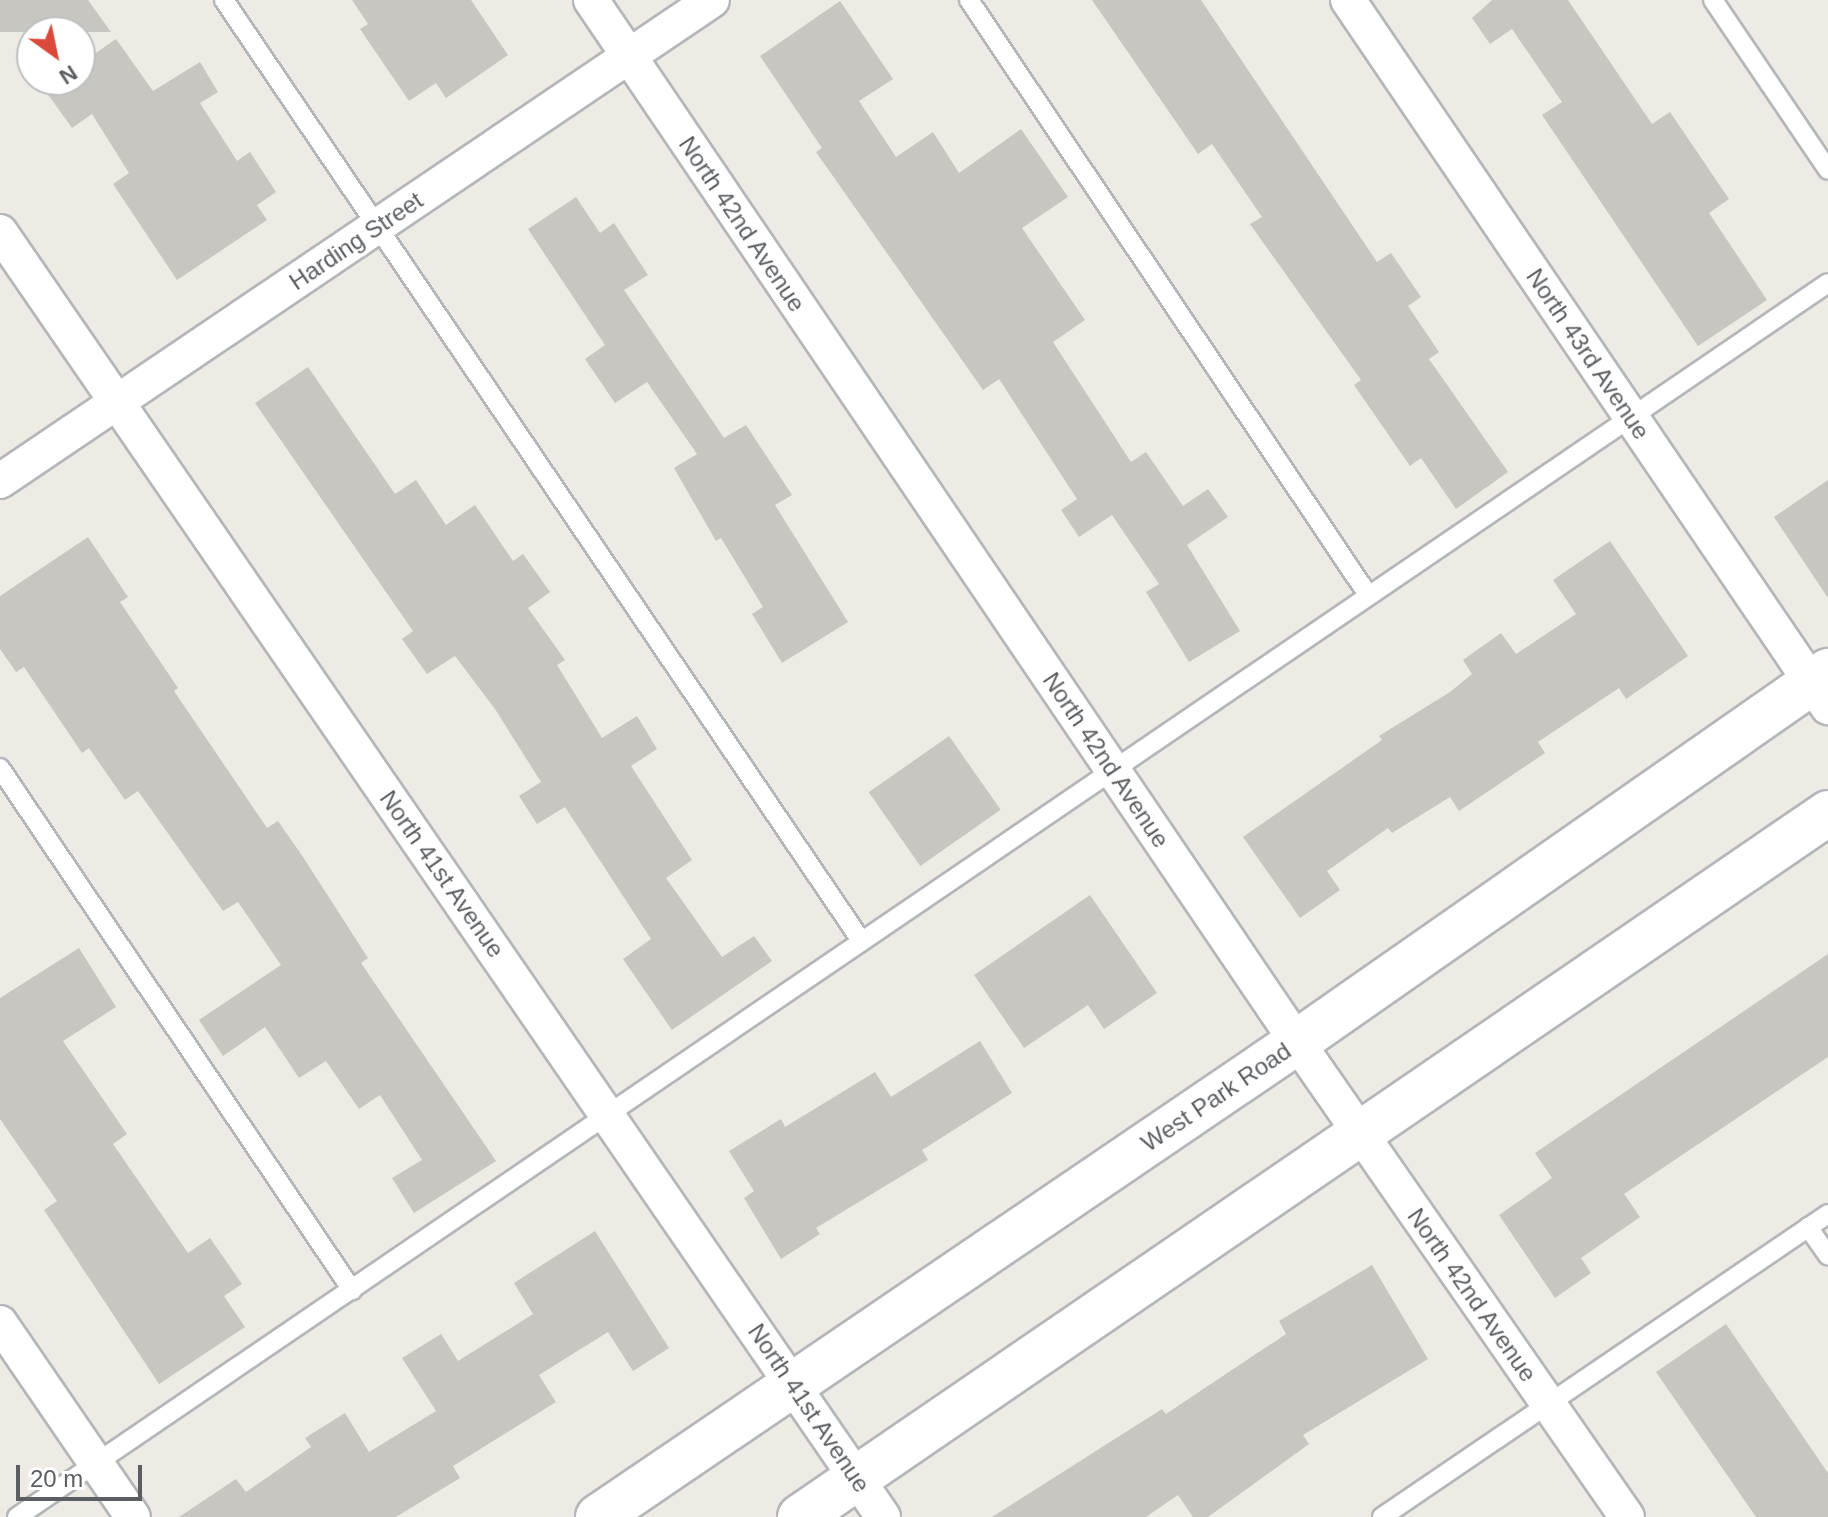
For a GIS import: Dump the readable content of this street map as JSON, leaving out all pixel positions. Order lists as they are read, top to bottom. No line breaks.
{"streets":{"street":["North 42nd Avenue","Harding Street","North 43rd Avenue","North 41st Avenue","West Park Road"]},"crossings":[["North 42nd Avenue","Harding Street"],["North 42nd Avenue","West Park Road"],["Harding Street","North 41st Avenue"],["North 43rd Avenue","West Park Road"],["North 41st Avenue","West Park Road"]],"scale_bar":"20 m","north":"bottom right"}
